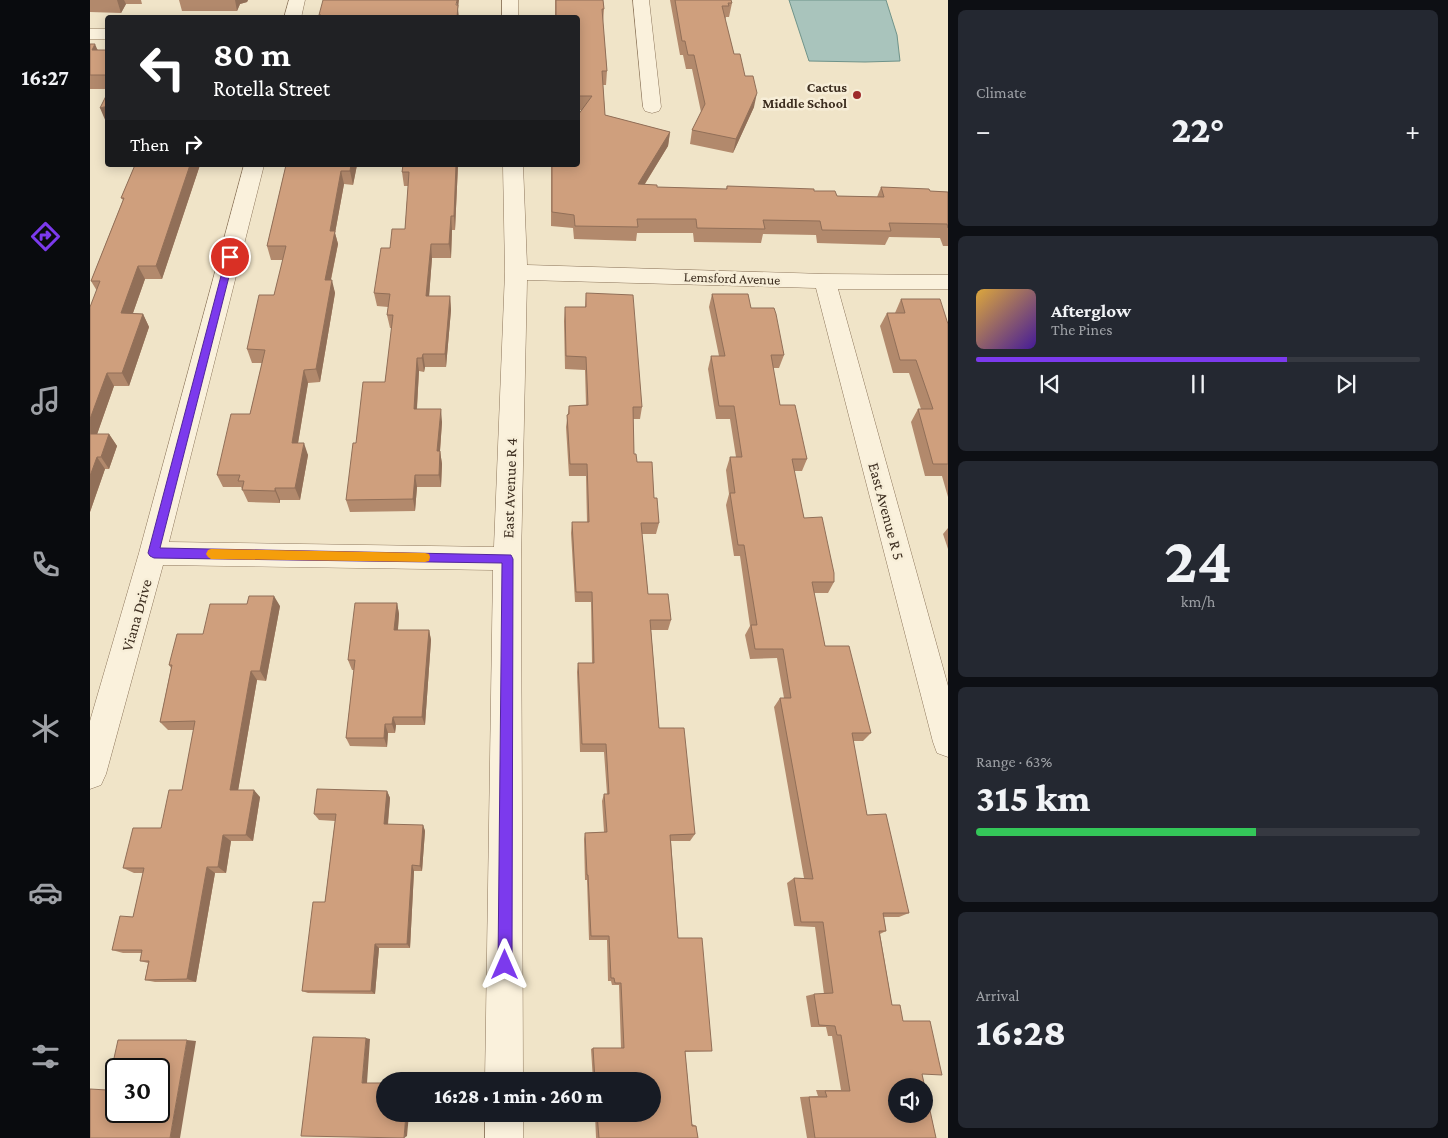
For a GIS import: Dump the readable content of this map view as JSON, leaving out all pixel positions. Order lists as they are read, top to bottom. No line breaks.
{"streets":{"street":["Lemsford Avenue","East Avenue R 4","East Avenue R 5","Viana Drive"]},"crossings":[["Lemsford Avenue","East Avenue R 4"],["Lemsford Avenue","East Avenue R 5"]],"places":["Cactus Middle School"],"page":{"tabs":"16:27","tile":["Climate",["24","km/h"],["Range · 63%","315 km"],["Arrival","16:28"]],"turn":["80 m","Rotella Street"],"heat":["−","22°","+"],"then":"Then","song":["Afterglow","The Pines"],"limit":"30","trip":"16:28 · 1 min · 260 m"}}
